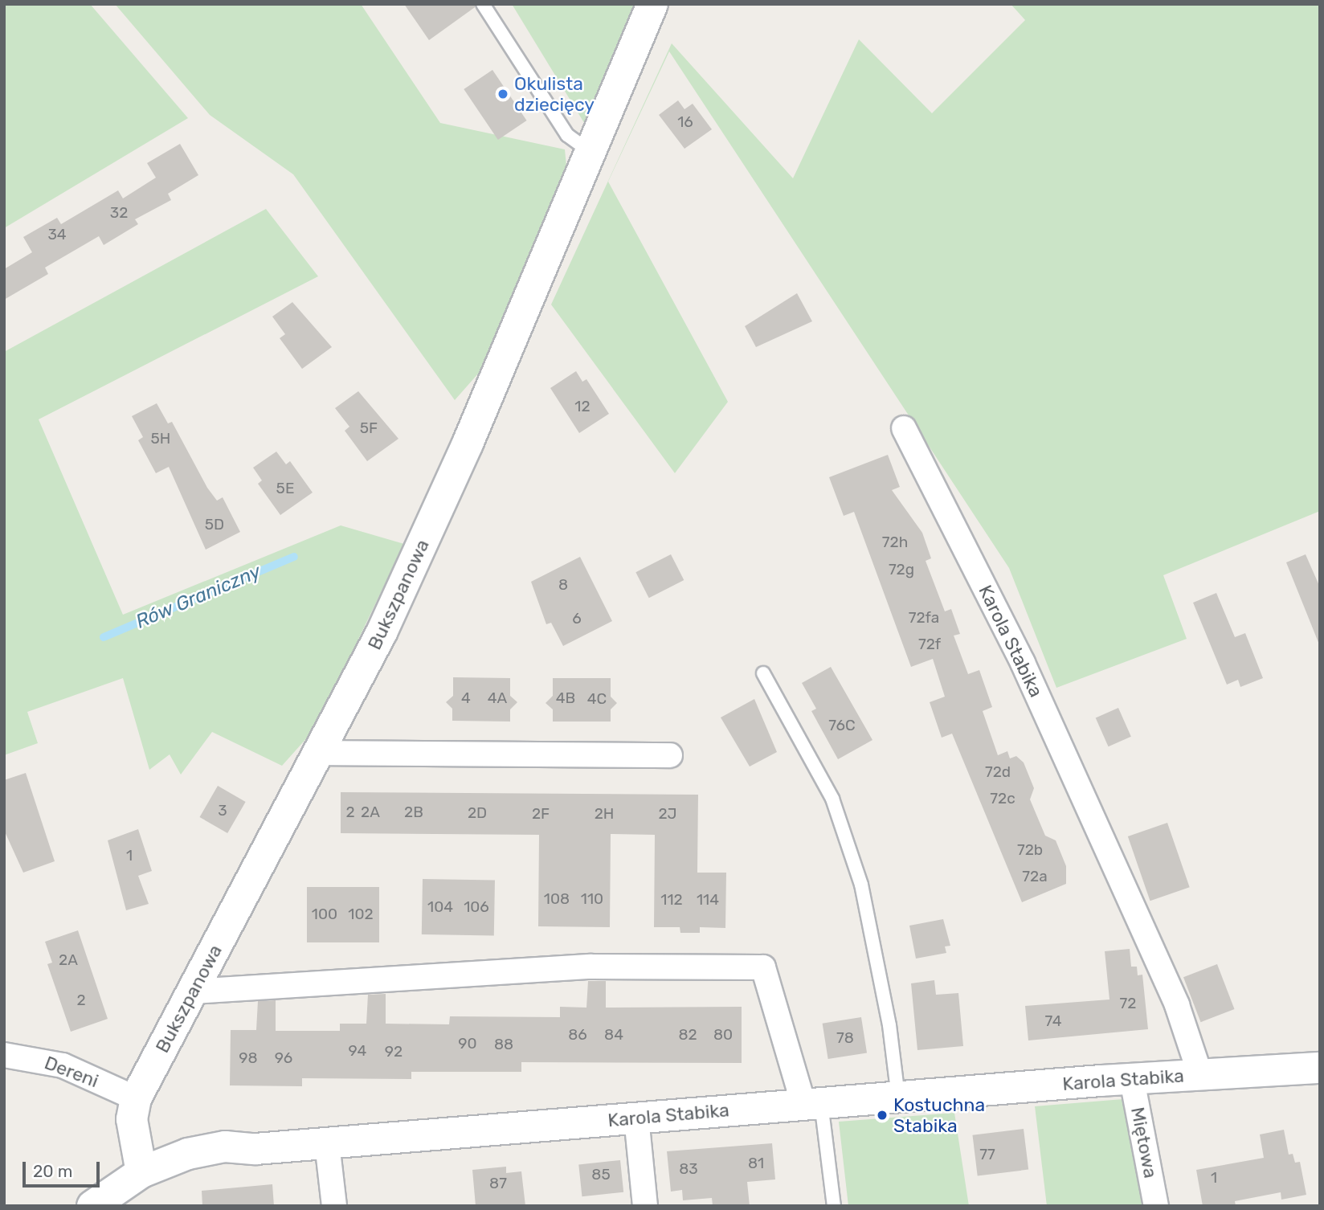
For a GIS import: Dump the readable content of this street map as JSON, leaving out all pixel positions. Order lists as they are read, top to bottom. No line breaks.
{"streets":{"street":["Bukszpanowa","Karola Stabika","Dereni","Miętowa"]},"crossings":[["Bukszpanowa","Karola Stabika"],["Bukszpanowa","Dereni"],["Karola Stabika","Miętowa"]],"water":["Rów Graniczny"],"places":["Okulista dziecięcy","Kostuchna Stabika"],"house_numbers":["16","32","34","12","5F","5H","5E","5D","72h","72g","8","72fa","6","72f","4","4A","4B","4C","76C","72d","72c","3","2","2A","2B","2D","2F","2H","2J","72b","1","72a","108","110","112","114","104","106","100","102","2A","2","72","74","86","84","82","80","78","90","88","94","92","98","96","77","81","83","85","1","87"],"scale_bar":"20 m"}
